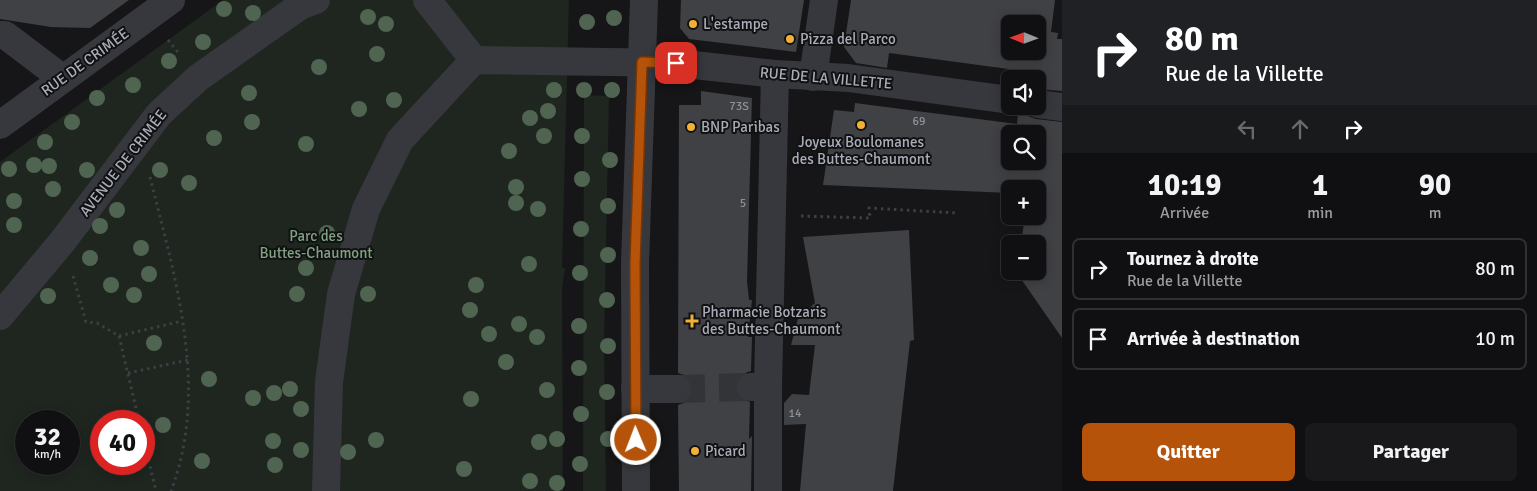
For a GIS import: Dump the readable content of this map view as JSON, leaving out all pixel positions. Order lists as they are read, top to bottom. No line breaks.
{"streets":{"street":["RUE DE CRIMÉE","RUE DE LA VILLETTE","AVENUE DE CRIMÉE"]},"parks":["Parc des Buttes-Chaumont"],"places":{"other":["L'estampe","Pizza del Parco","Joyeux Boulomanes des Buttes-Chaumont","BNP Paribas","Picard"],"health":["Pharmacie Botzaris des Buttes-Chaumont"]},"house_numbers":["73S","69","5","14"],"north":"left","page":{"turn":["80 m","Rue de la Villette"],"map_buttons":["+","−"],"eta":["10:19","Arrivée","1","min","90","m"],"list":[{"name":"Tournez à droite","note":"Rue de la Villette","value":"80 m"},{"name":"Arrivée à destination","value":"10 m"}],"speed":"32 km/h","limit":"40","buttons":["Quitter","Partager"]}}
